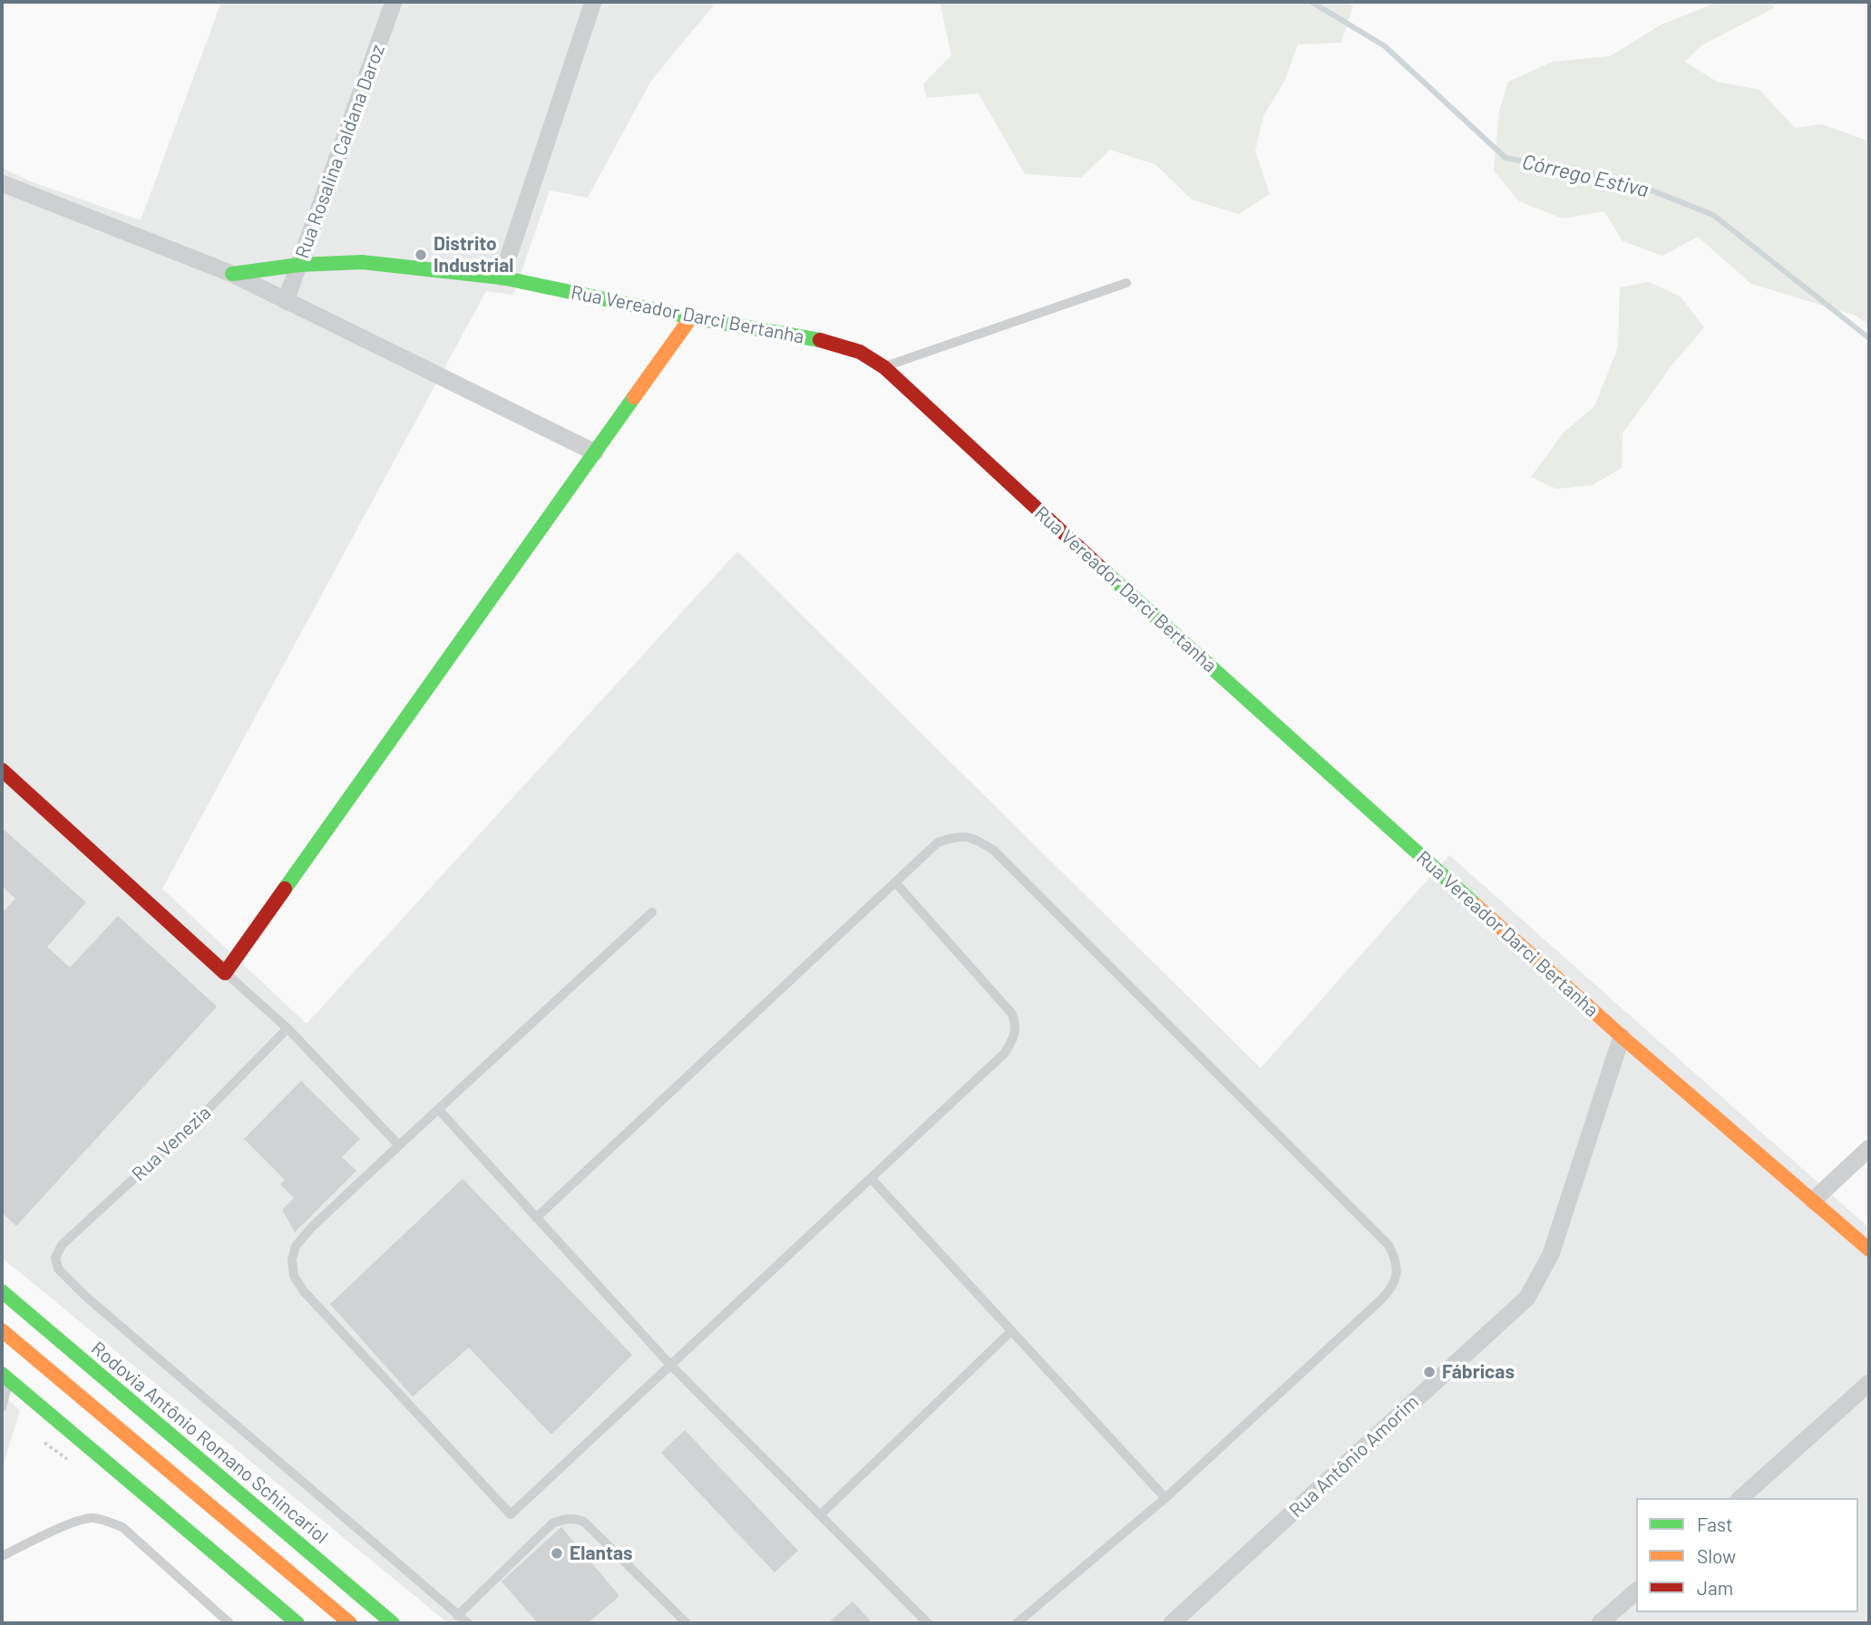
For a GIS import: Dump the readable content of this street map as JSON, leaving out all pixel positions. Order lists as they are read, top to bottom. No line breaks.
{"streets":{"main road":["Rua Vereador Darci Bertanha","Rodovia Antônio Romano Schincariol"],"street":["Rua Rosalina Caldana Daroz","Rua Antônio Amorim"],"lane":["Rua Venezia"]},"crossings":[["Rua Rosalina Caldana Daroz","Rua Vereador Darci Bertanha"],["Rua Vereador Darci Bertanha","Rua Antônio Amorim"]],"water":["Córrego Estiva"],"places":["Distrito Industrial","Fábricas","Elantas"],"legend":["Fast","Slow","Jam"]}
